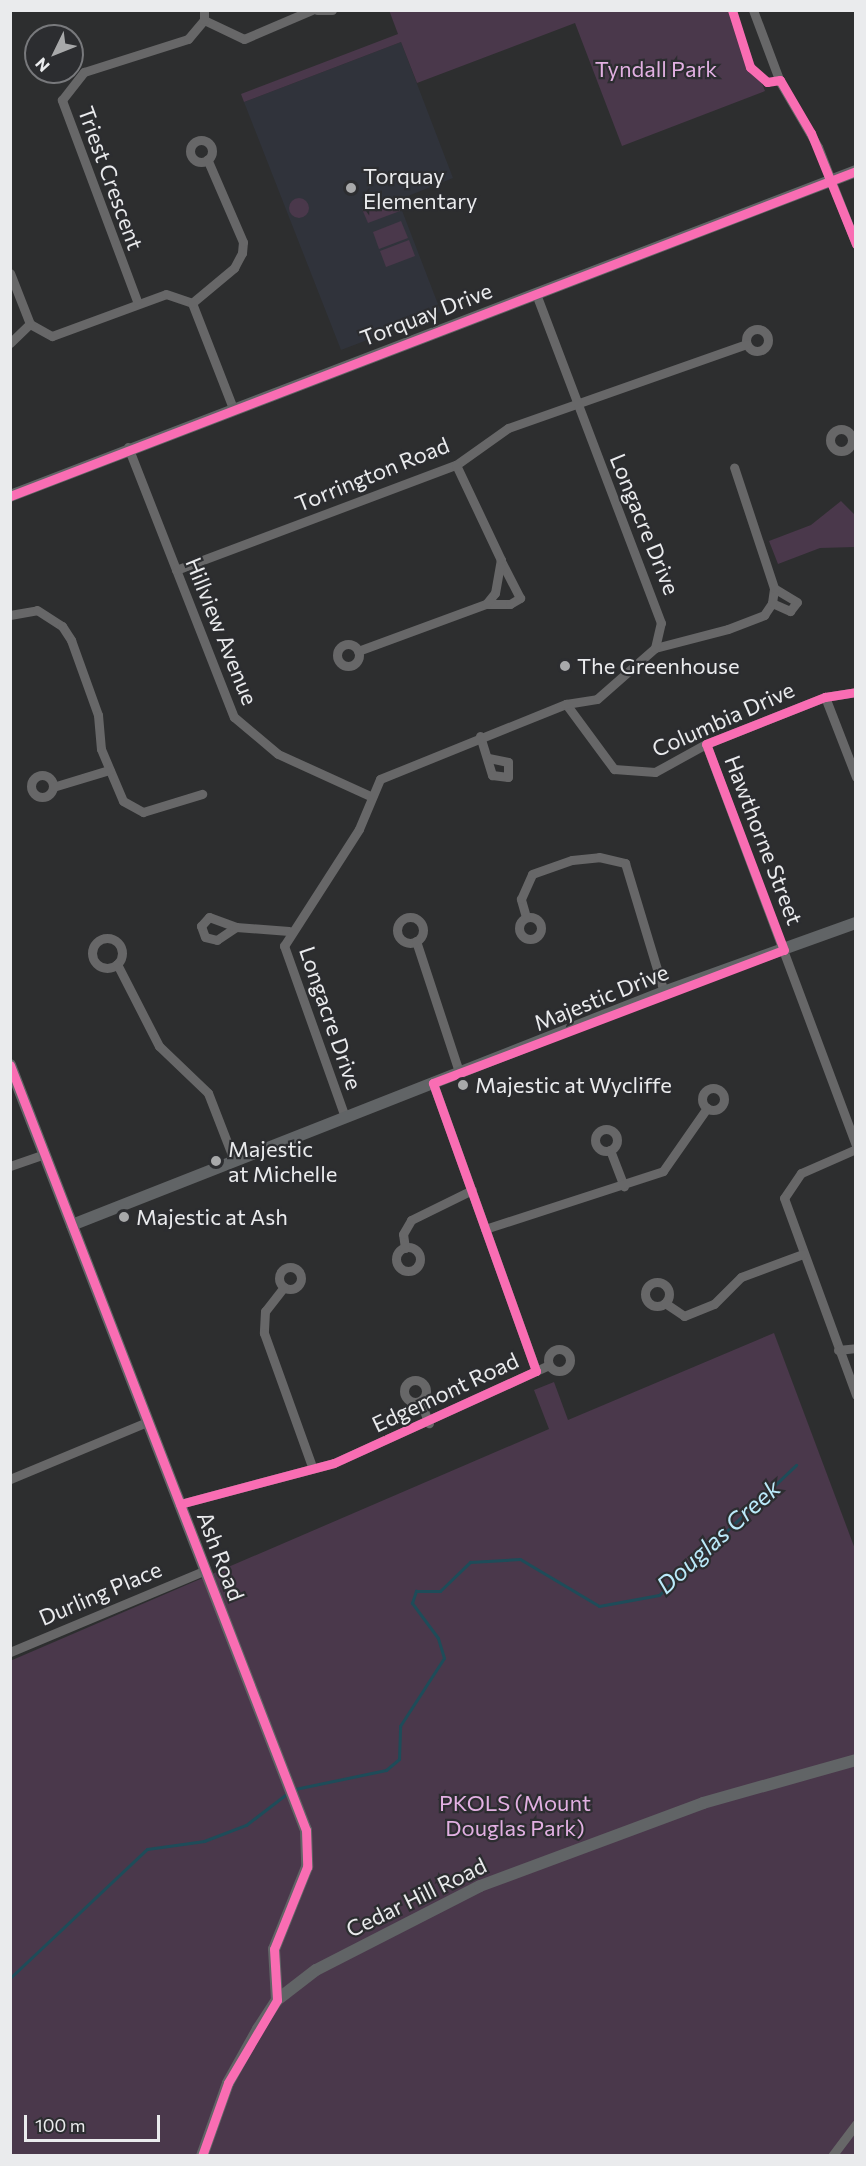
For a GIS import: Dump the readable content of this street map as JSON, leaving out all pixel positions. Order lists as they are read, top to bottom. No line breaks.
{"streets":{"main road":["Torquay Drive","Majestic Drive","Ash Road","Cedar Hill Road"],"street":["Triest Crescent","Torrington Road","Longacre Drive","Hillview Avenue","Columbia Drive","Hawthorne Street","Edgemont Road","Durling Place"]},"crossings":[["Torquay Drive","Longacre Drive"],["Torquay Drive","Hillview Avenue"],["Torrington Road","Longacre Drive"],["Torrington Road","Hillview Avenue"],["Longacre Drive","Hillview Avenue"],["Longacre Drive","Columbia Drive"],["Longacre Drive","Majestic Drive"],["Columbia Drive","Hawthorne Street"],["Hawthorne Street","Majestic Drive"],["Majestic Drive","Edgemont Road"],["Majestic Drive","Ash Road"],["Edgemont Road","Ash Road"],["Ash Road","Durling Place"],["Ash Road","Cedar Hill Road"]],"water":["Douglas Creek"],"parks":["Tyndall Park","PKOLS (Mount Douglas Park)"],"places":["Torquay Elementary","The Greenhouse","Majestic at Wycliffe","Majestic at Michelle","Majestic at Ash"],"scale_bar":"100 m","north":"bottom left"}
